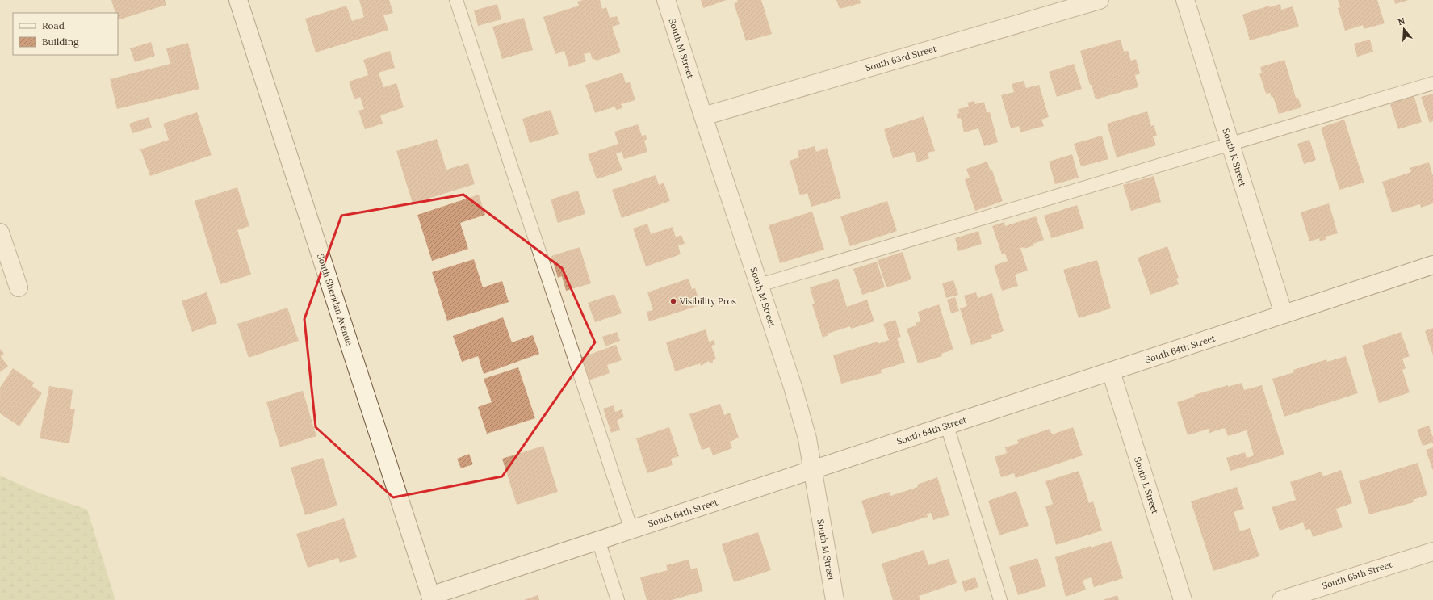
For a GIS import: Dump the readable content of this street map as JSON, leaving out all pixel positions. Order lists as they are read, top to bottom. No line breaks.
{"streets":{"street":["South M Street","South 63rd Street","South K Street","South Sheridan Avenue","South 64th Street","South L Street","South 65th Street"]},"crossings":[["South M Street","South 63rd Street"],["South M Street","South 64th Street"],["South K Street","South 64th Street"],["South Sheridan Avenue","South 64th Street"],["South 64th Street","South L Street"]],"places":["Visibility Pros"],"legend":["Road","Building"],"north":"top"}
